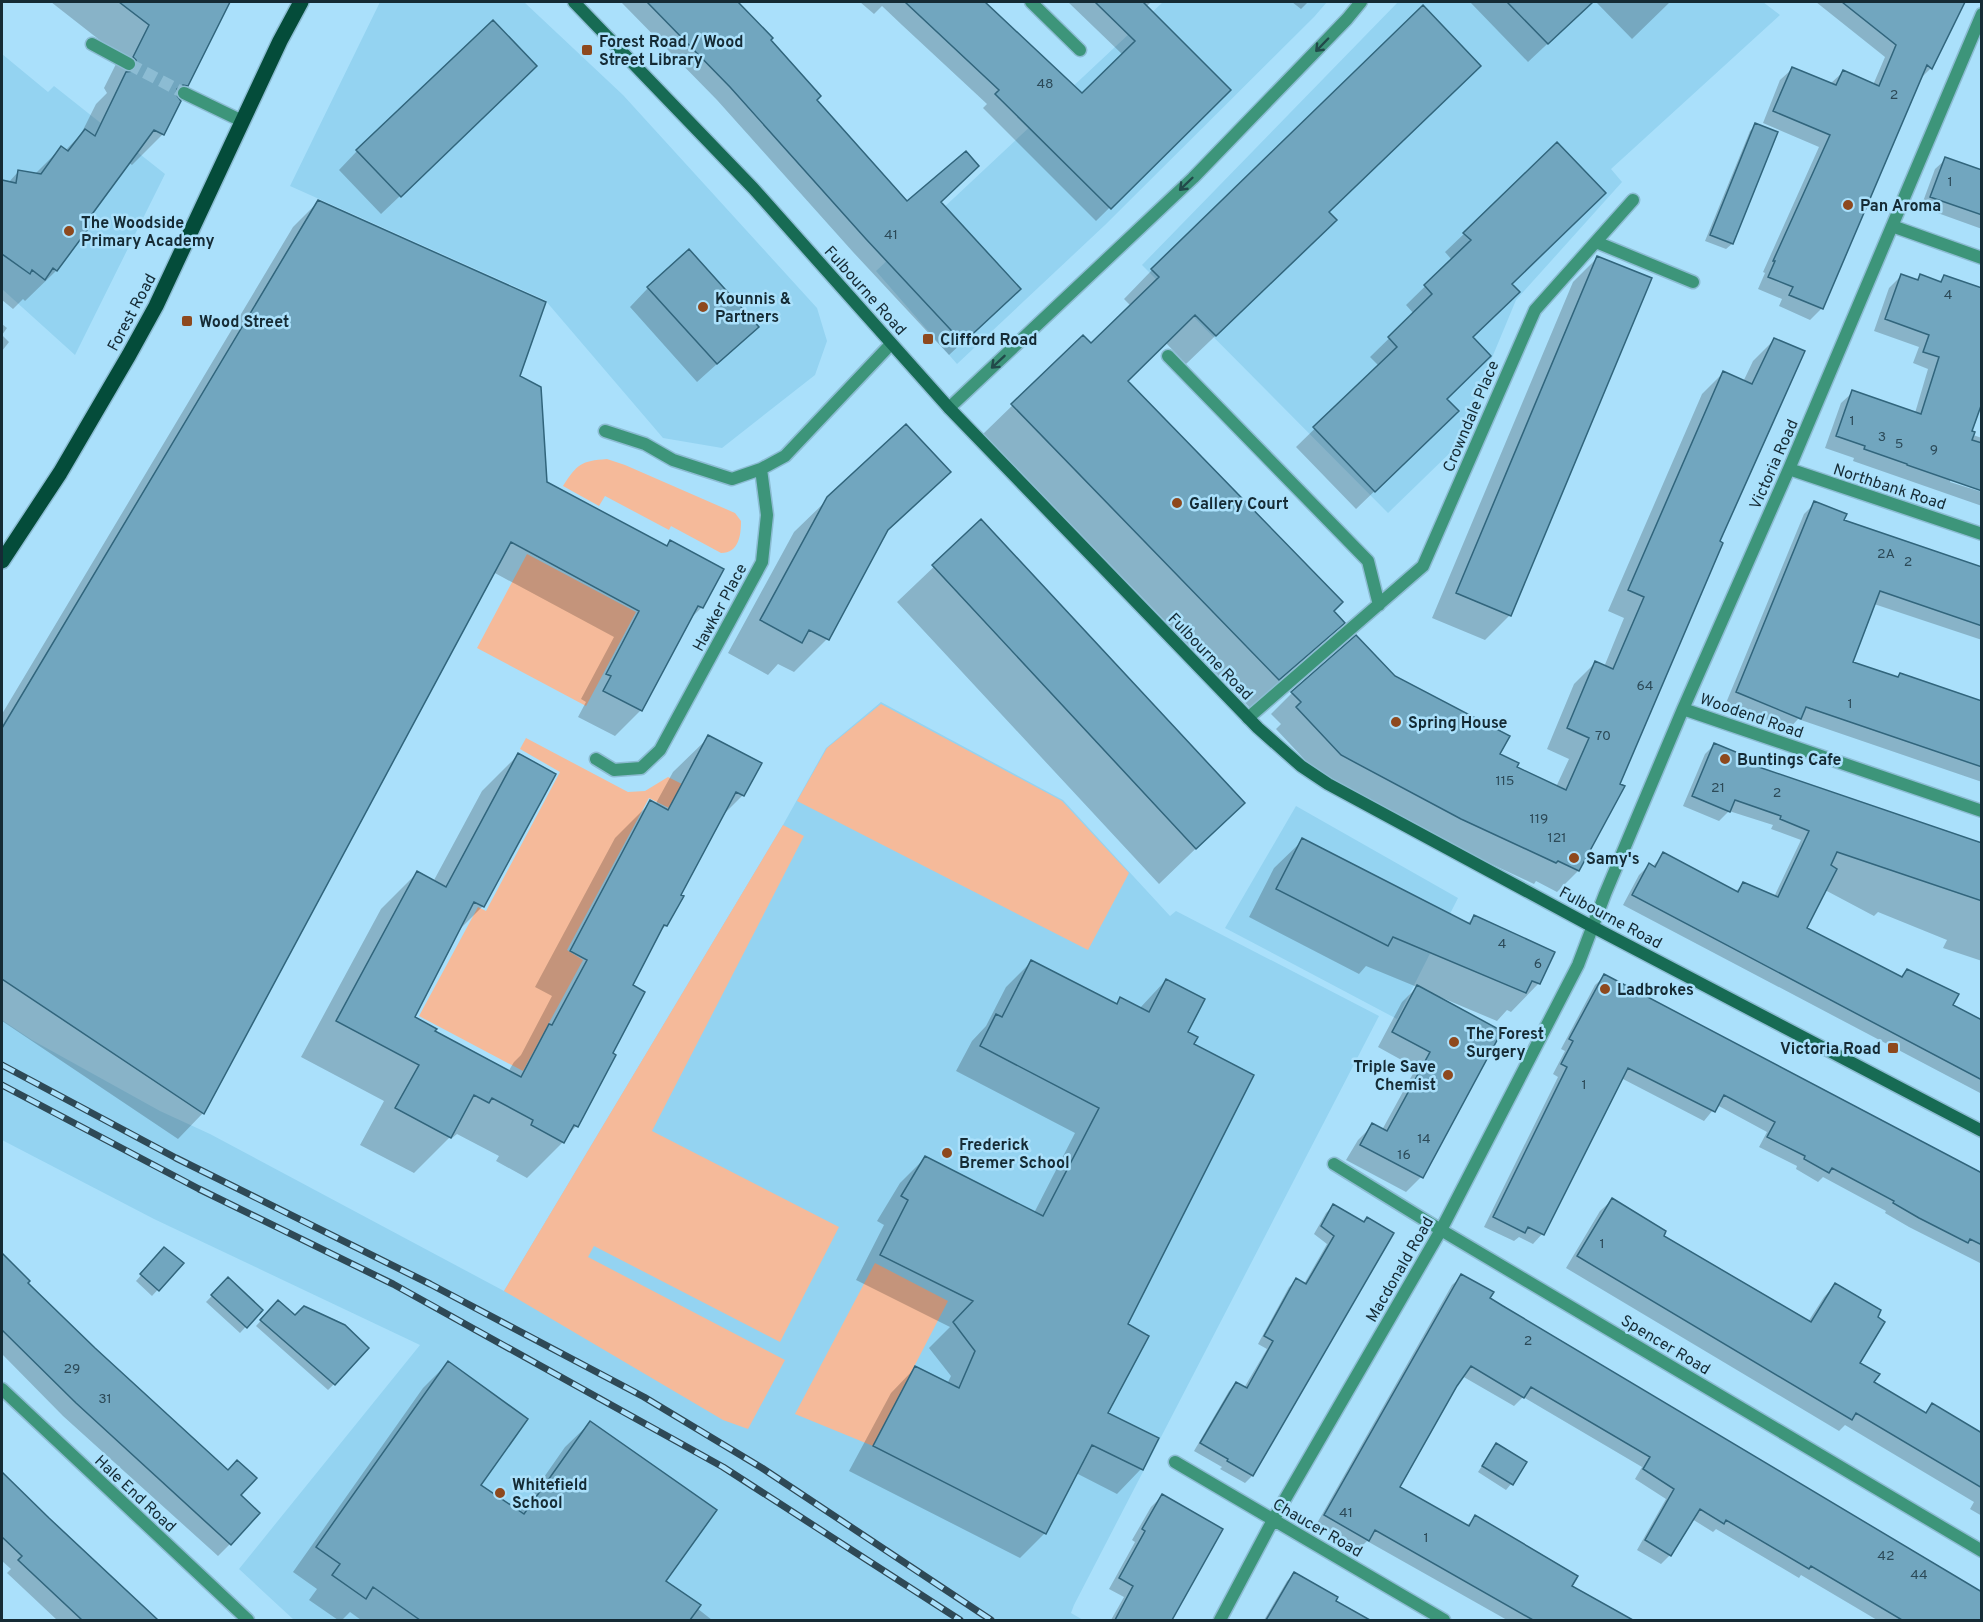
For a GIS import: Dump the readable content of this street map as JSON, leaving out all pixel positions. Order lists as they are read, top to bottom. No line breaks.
{"streets":{"main road":["Fulbourne Road","Forest Road"],"street":["Crowndale Place","Victoria Road","Northbank Road","Hawker Place","Woodend Road","Macdonald Road","Spencer Road","Hale End Road","Chaucer Road"]},"crossings":[["Fulbourne Road","Crowndale Place"],["Fulbourne Road","Victoria Road"],["Fulbourne Road","Macdonald Road"],["Victoria Road","Northbank Road"],["Victoria Road","Woodend Road"],["Victoria Road","Macdonald Road"],["Macdonald Road","Spencer Road"],["Macdonald Road","Chaucer Road"]],"places":{"transit":["Forest Road / Wood Street Library","Wood Street","Clifford Road","Victoria Road"],"other":["Pan Aroma","The Woodside Primary Academy","Kounnis & Partners","Gallery Court","Spring House","Buntings Cafe","Samy's","Ladbrokes","The Forest Surgery","Triple Save Chemist","Frederick Bremer School","Whitefield School"]},"house_numbers":["48","2","1","41","4","1","3","5","9","2A","2","64","1","70","115","21","2","119","121","4","6","1","14","16","1","2","29","31","41","1","42","44"]}
